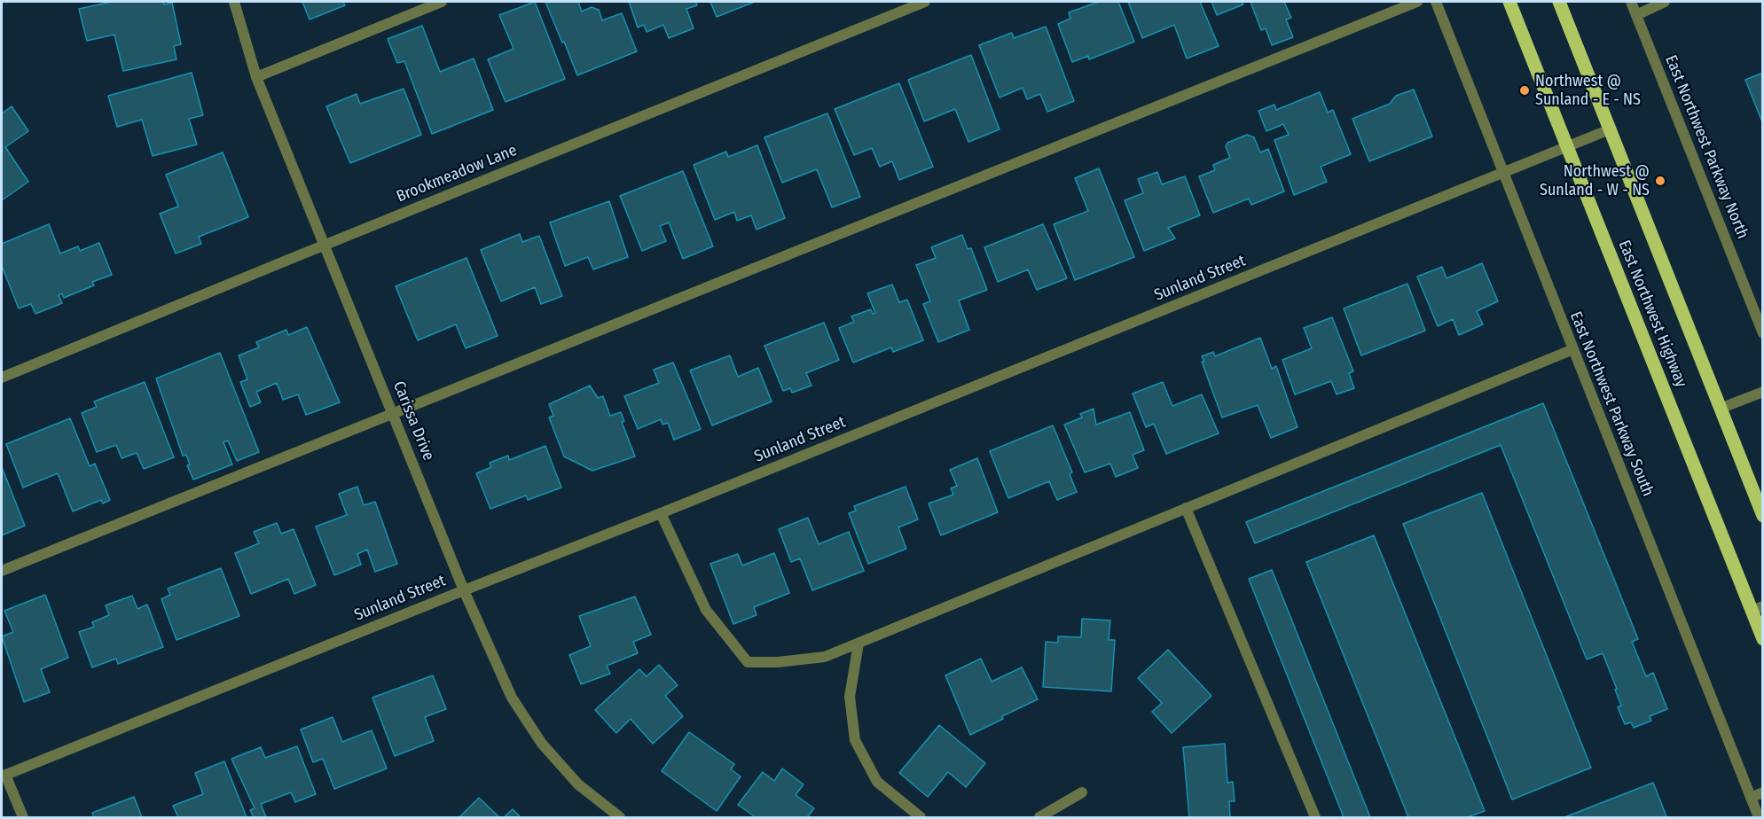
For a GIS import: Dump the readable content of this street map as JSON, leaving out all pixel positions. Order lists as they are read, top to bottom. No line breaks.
{"streets":{"main road":["East Northwest Highway"],"street":["East Northwest Parkway North","Brookmeadow Lane","Sunland Street","East Northwest Parkway South","Carissa Drive"]},"crossings":[["Brookmeadow Lane","Carissa Drive"],["Sunland Street","East Northwest Highway"],["Sunland Street","East Northwest Parkway South"],["Sunland Street","Carissa Drive"]],"places":["Northwest @ Sunland - E - NS","Northwest @ Sunland - W - NS"]}
